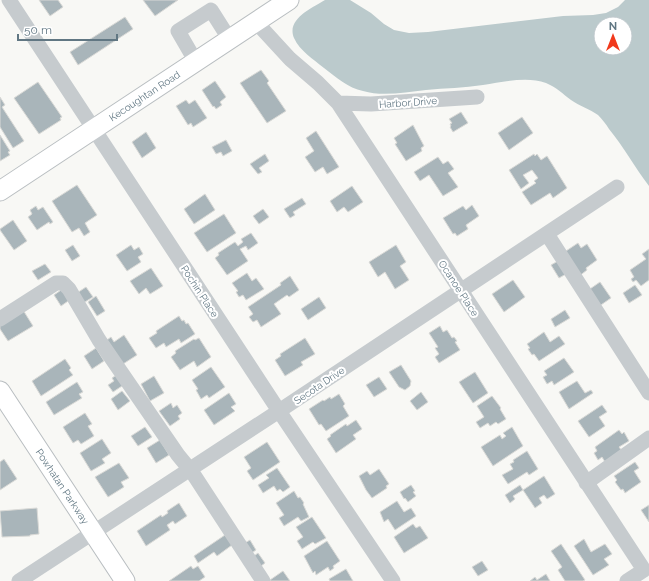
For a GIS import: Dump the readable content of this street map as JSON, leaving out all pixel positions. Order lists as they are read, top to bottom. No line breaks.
{"streets":{"main road":["Kecoughtan Road","Powhatan Parkway"],"street":["Harbor Drive","Ocanoe Place","Pochin Place","Secota Drive"]},"crossings":[["Kecoughtan Road","Ocanoe Place"],["Kecoughtan Road","Pochin Place"],["Harbor Drive","Ocanoe Place"],["Ocanoe Place","Secota Drive"],["Pochin Place","Secota Drive"],["Secota Drive","Powhatan Parkway"]],"scale_bar":"50 m","north":"top"}
